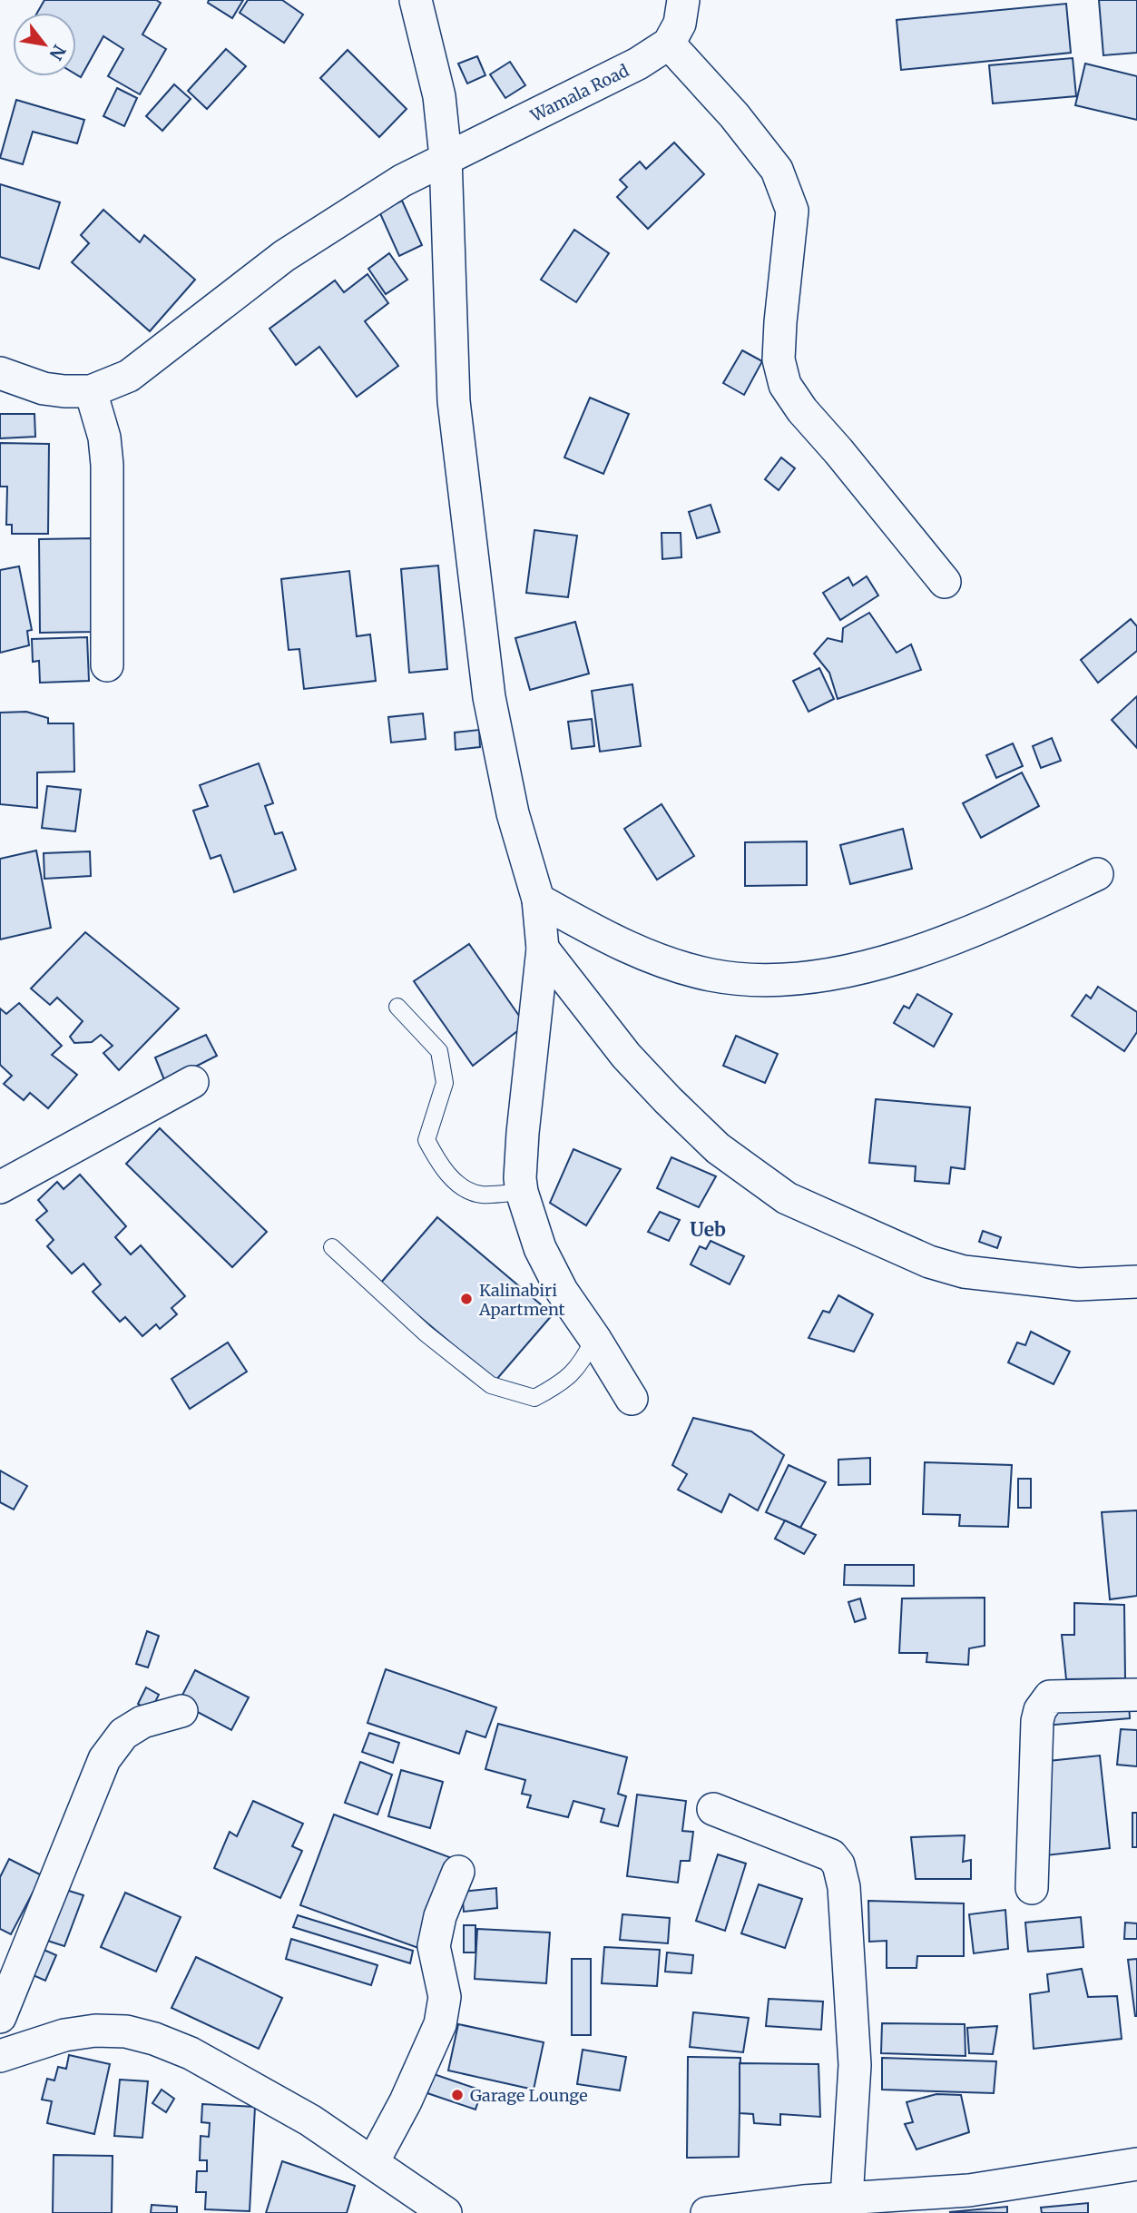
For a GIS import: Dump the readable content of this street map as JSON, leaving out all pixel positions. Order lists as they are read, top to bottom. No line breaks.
{"streets":{"street":["Wamala Road"]},"districts":["Ueb"],"places":["Kalinabiri Apartment","Garage Lounge"],"north":"bottom right"}
